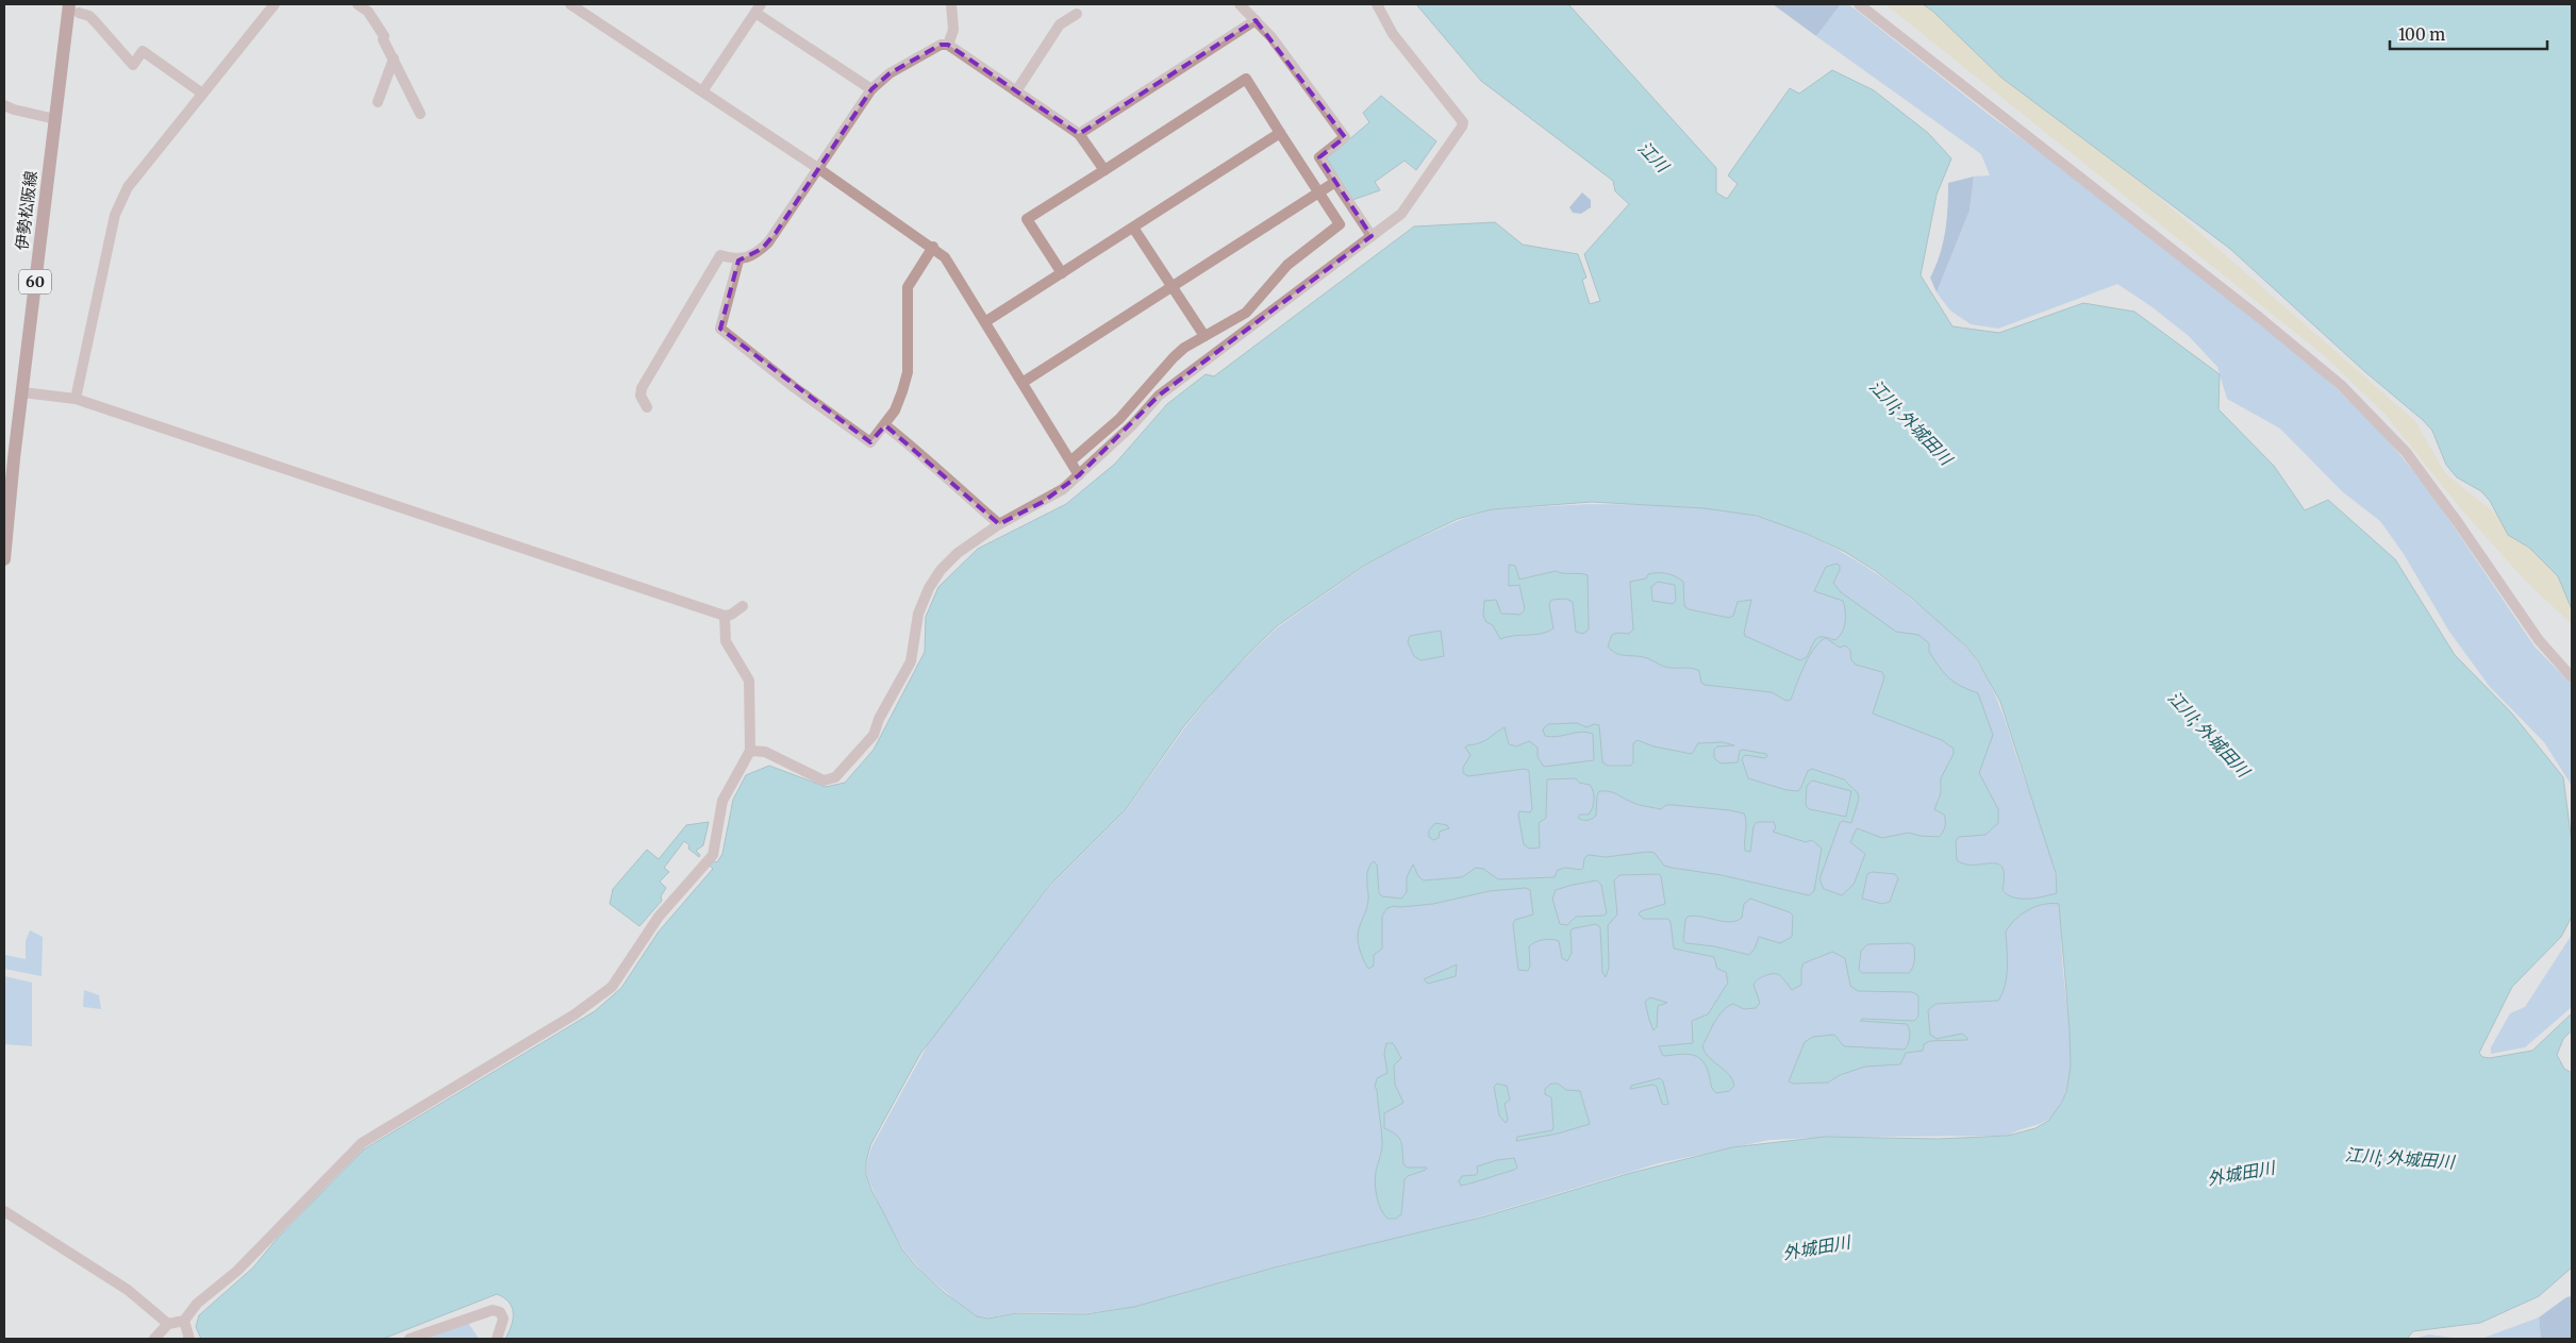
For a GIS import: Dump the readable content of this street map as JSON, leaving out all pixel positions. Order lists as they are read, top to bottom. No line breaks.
{"streets":{"main road":["伊勢松阪線","60"]},"water":["江川","江川; 外城田川","外城田川"],"scale_bar":"100 m"}
